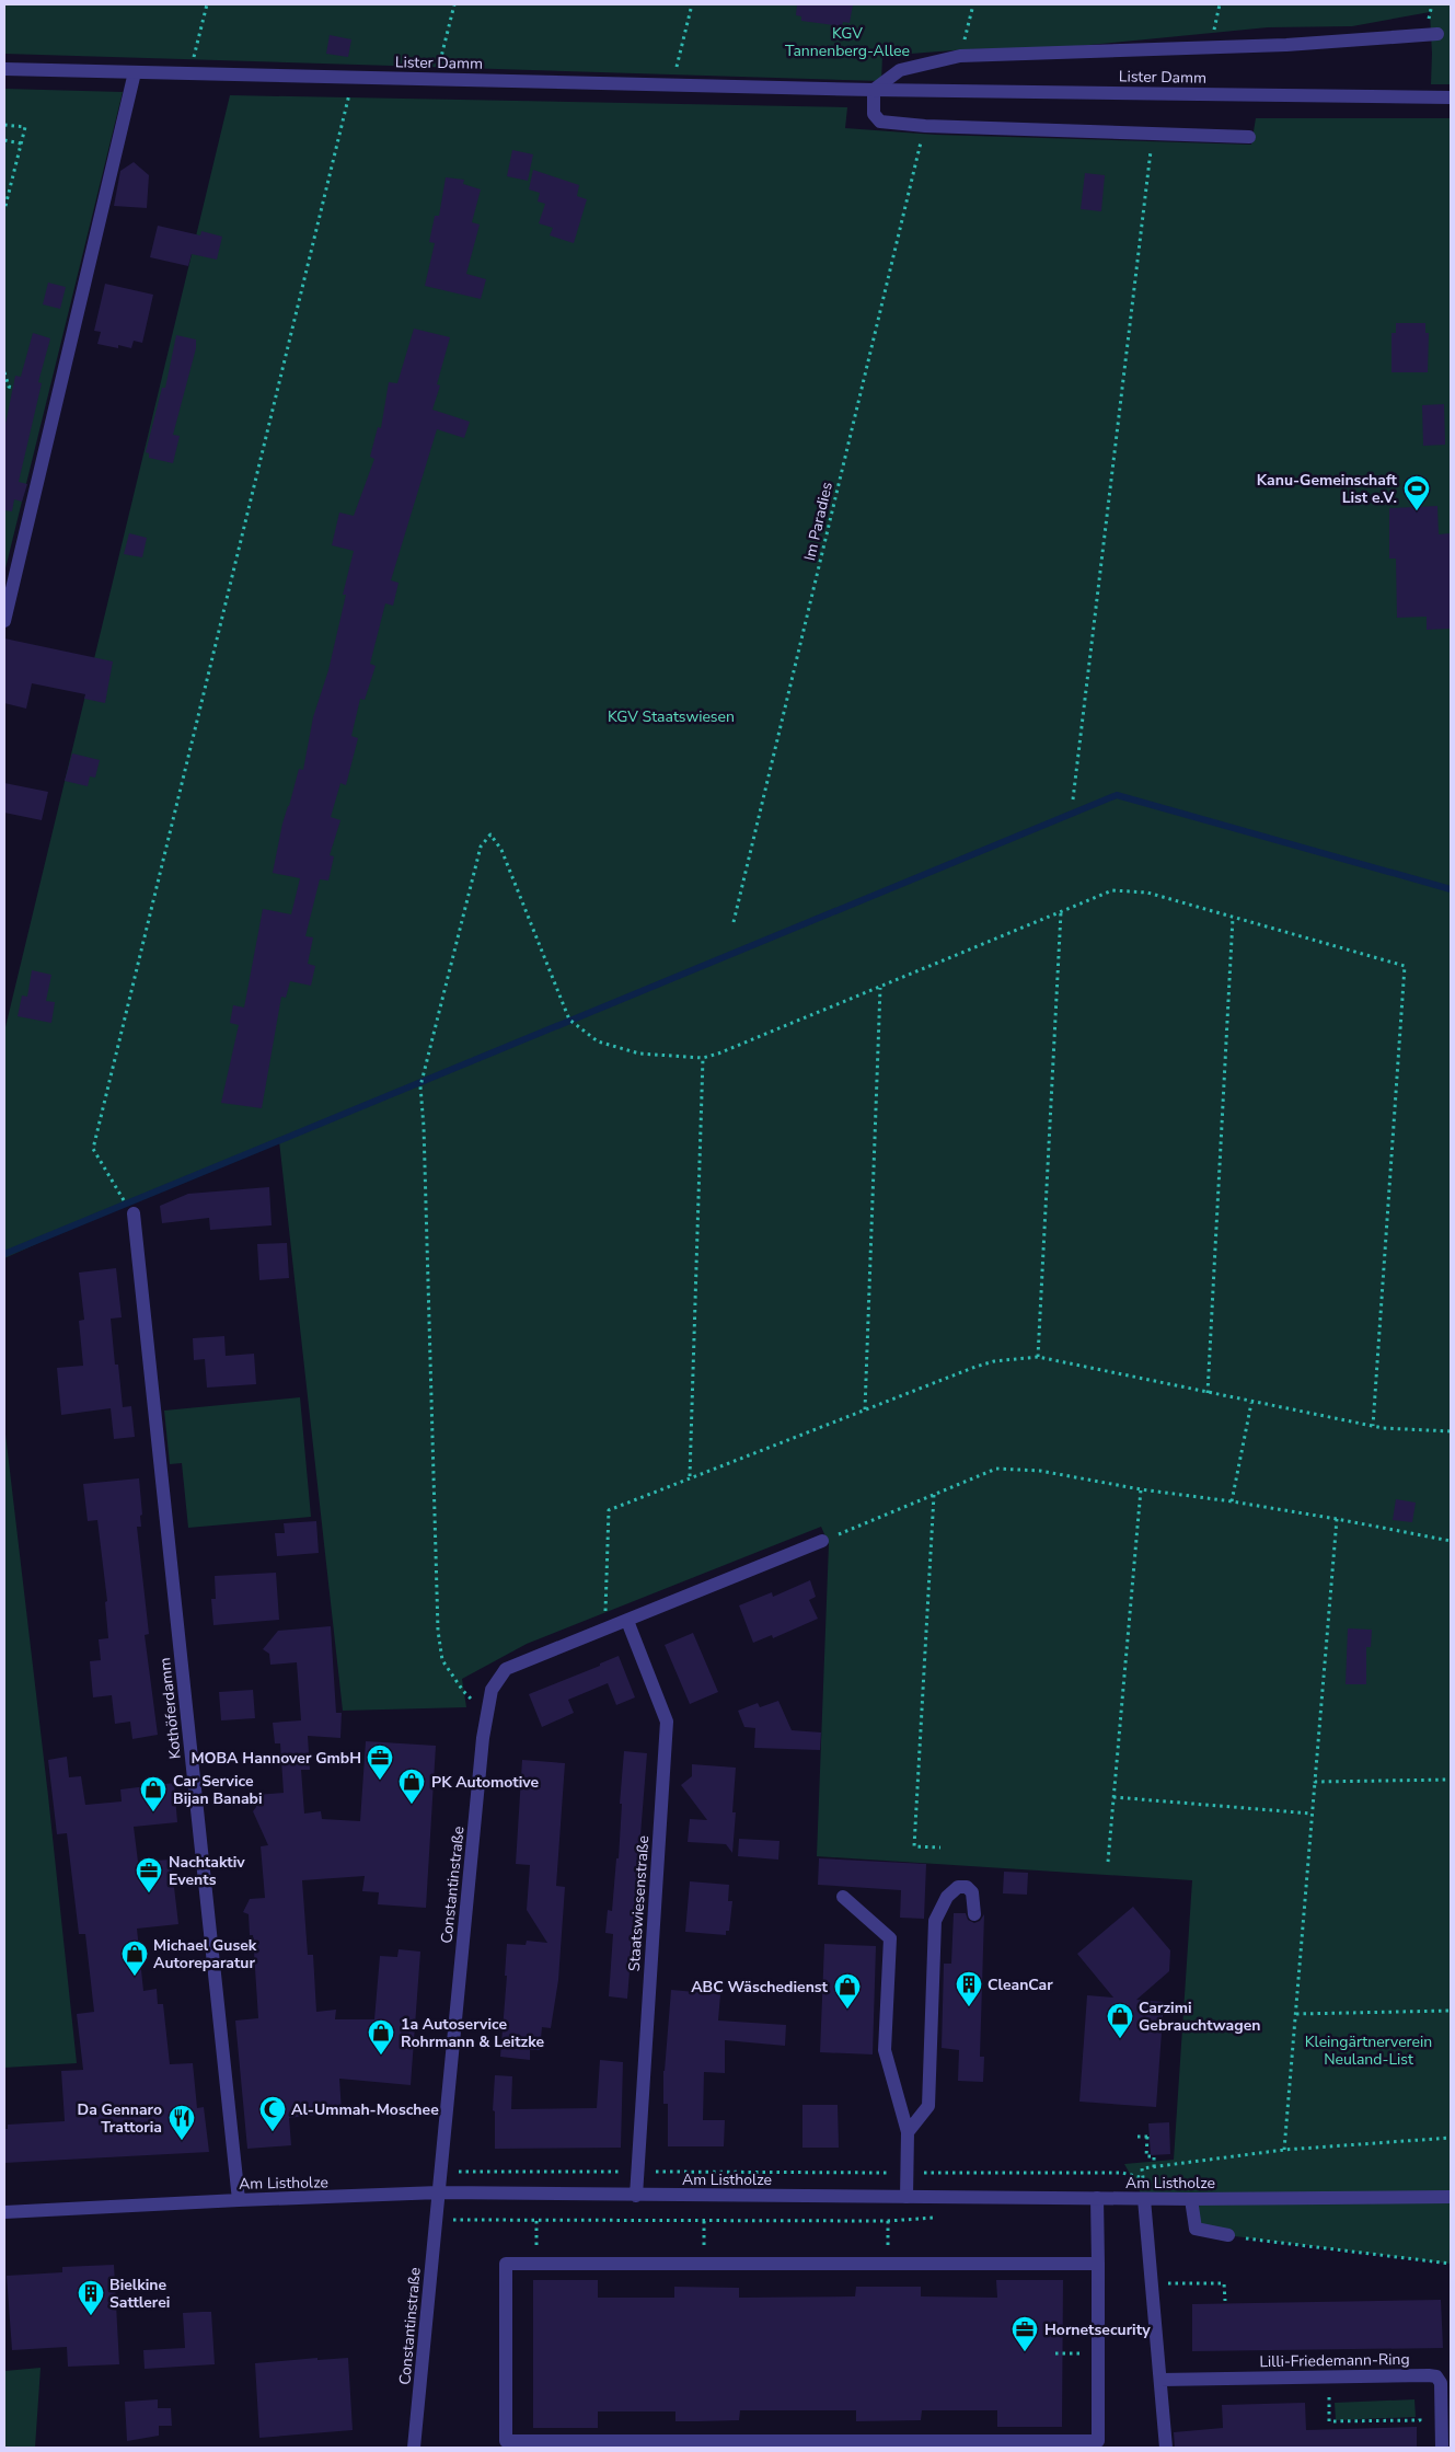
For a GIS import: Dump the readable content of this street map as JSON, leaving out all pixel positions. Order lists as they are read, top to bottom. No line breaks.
{"streets":{"street":["Lister Damm","Kothöferdamm","Constantinstraße","Staatswiesenstraße","Am Listholze","Lilli-Friedemann-Ring"],"path":["Im Paradies"]},"crossings":[["Kothöferdamm","Am Listholze"],["Constantinstraße","Staatswiesenstraße"],["Constantinstraße","Am Listholze"],["Staatswiesenstraße","Am Listholze"]],"parks":["KGV Tannenberg-Allee","KGV Staatswiesen","Kleingärtnerverein Neuland-List"],"places":{"sports":["Kanu-Gemeinschaft List e.V."],"office":["MOBA Hannover GmbH","Nachtaktiv Events","Hornetsecurity"],"shop":["PK Automotive","Car Service Bijan Banabi","Michael Gusek Autoreparatur","ABC Wäschedienst","Carzimi Gebrauchtwagen","1a Autoservice Rohrmann & Leitzke"],"building":["CleanCar","Bielkine Sattlerei"],"mosque":["Al-Ummah-Moschee"],"restaurant":["Da Gennaro Trattoria"]}}
